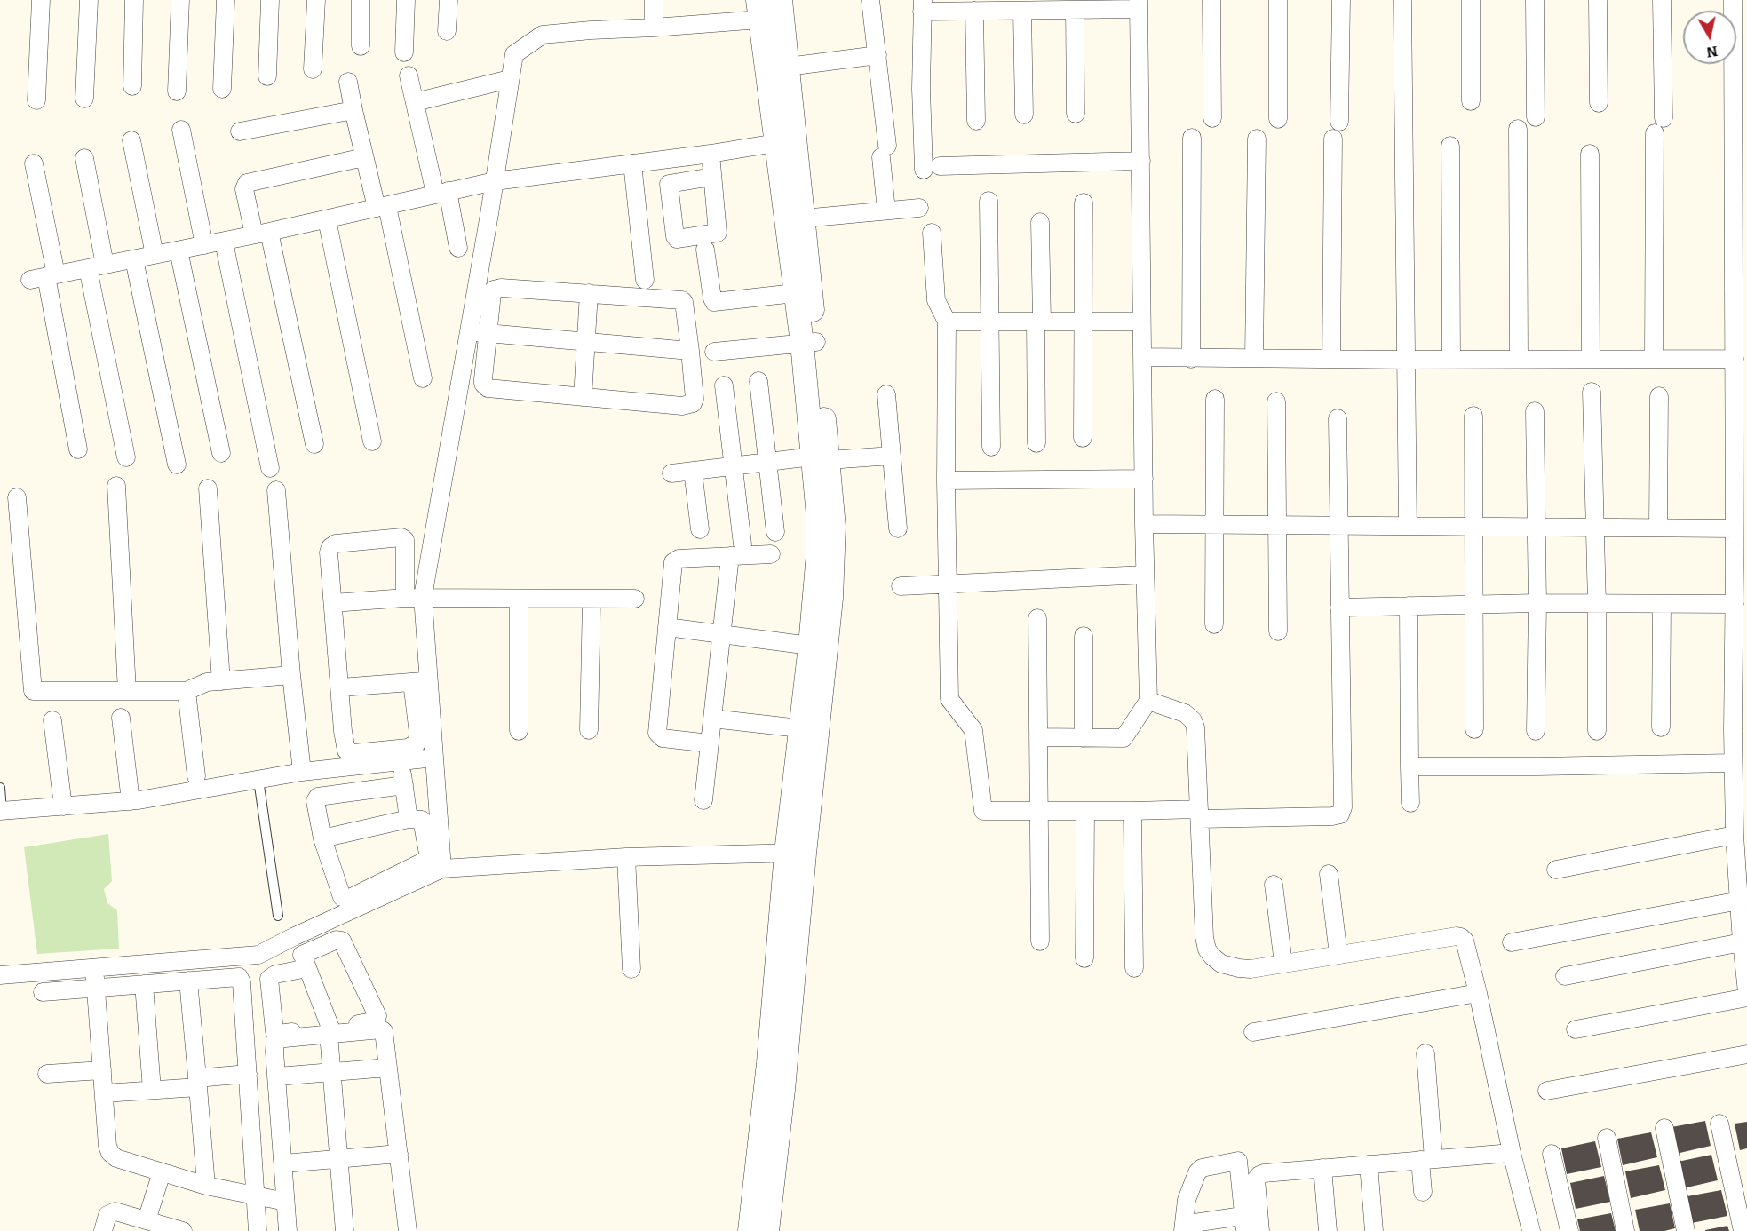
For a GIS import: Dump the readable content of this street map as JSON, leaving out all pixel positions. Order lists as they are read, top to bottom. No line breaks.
{"north":"bottom"}
